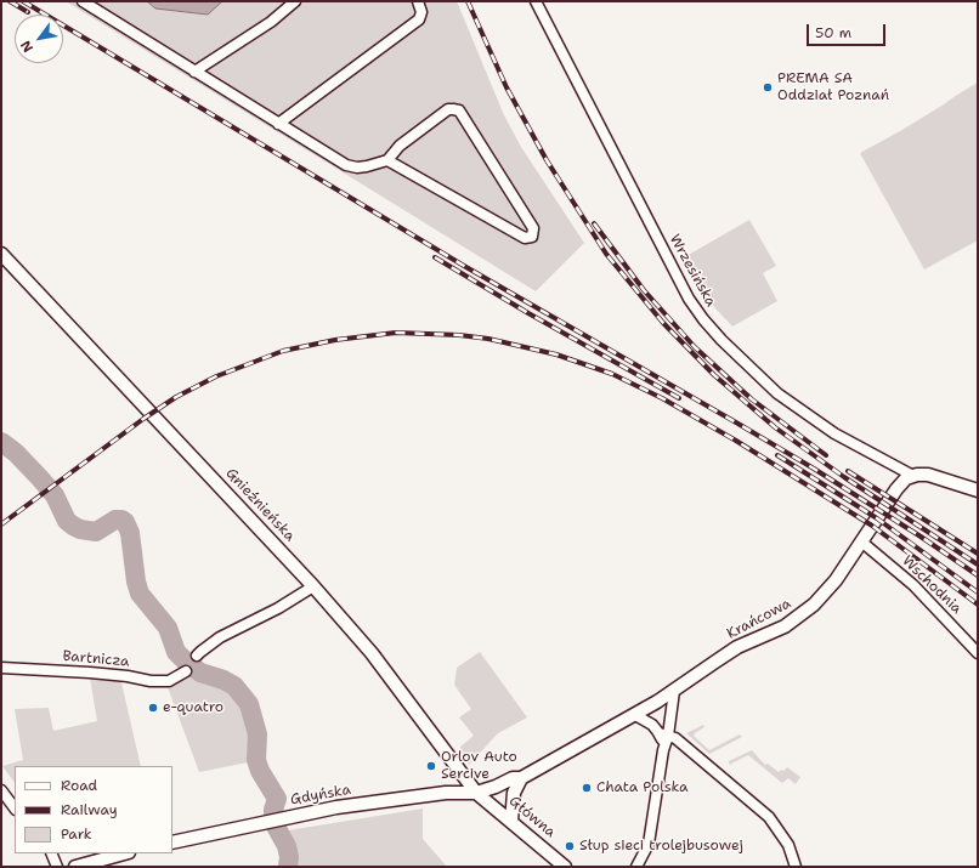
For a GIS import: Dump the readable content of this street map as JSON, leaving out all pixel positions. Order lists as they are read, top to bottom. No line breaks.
{"streets":{"street":["Wrzesińska","Gnieźnieńska","Wschodnia","Krańcowa","Bartnicza","Gdyńska","Główna"]},"crossings":[["Wrzesińska","Krańcowa"],["Gnieźnieńska","Krańcowa"],["Gnieźnieńska","Gdyńska"],["Gnieźnieńska","Główna"],["Wschodnia","Krańcowa"],["Krańcowa","Gdyńska"],["Krańcowa","Główna"],["Gdyńska","Główna"]],"places":["PREMA SA Oddział Poznań","e-quatro","Orlov Auto Sercive","Chata Polska","Słup sieci trolejbusowej"],"legend":["Road","Railway","Park"],"scale_bar":"50 m","north":"bottom left"}
